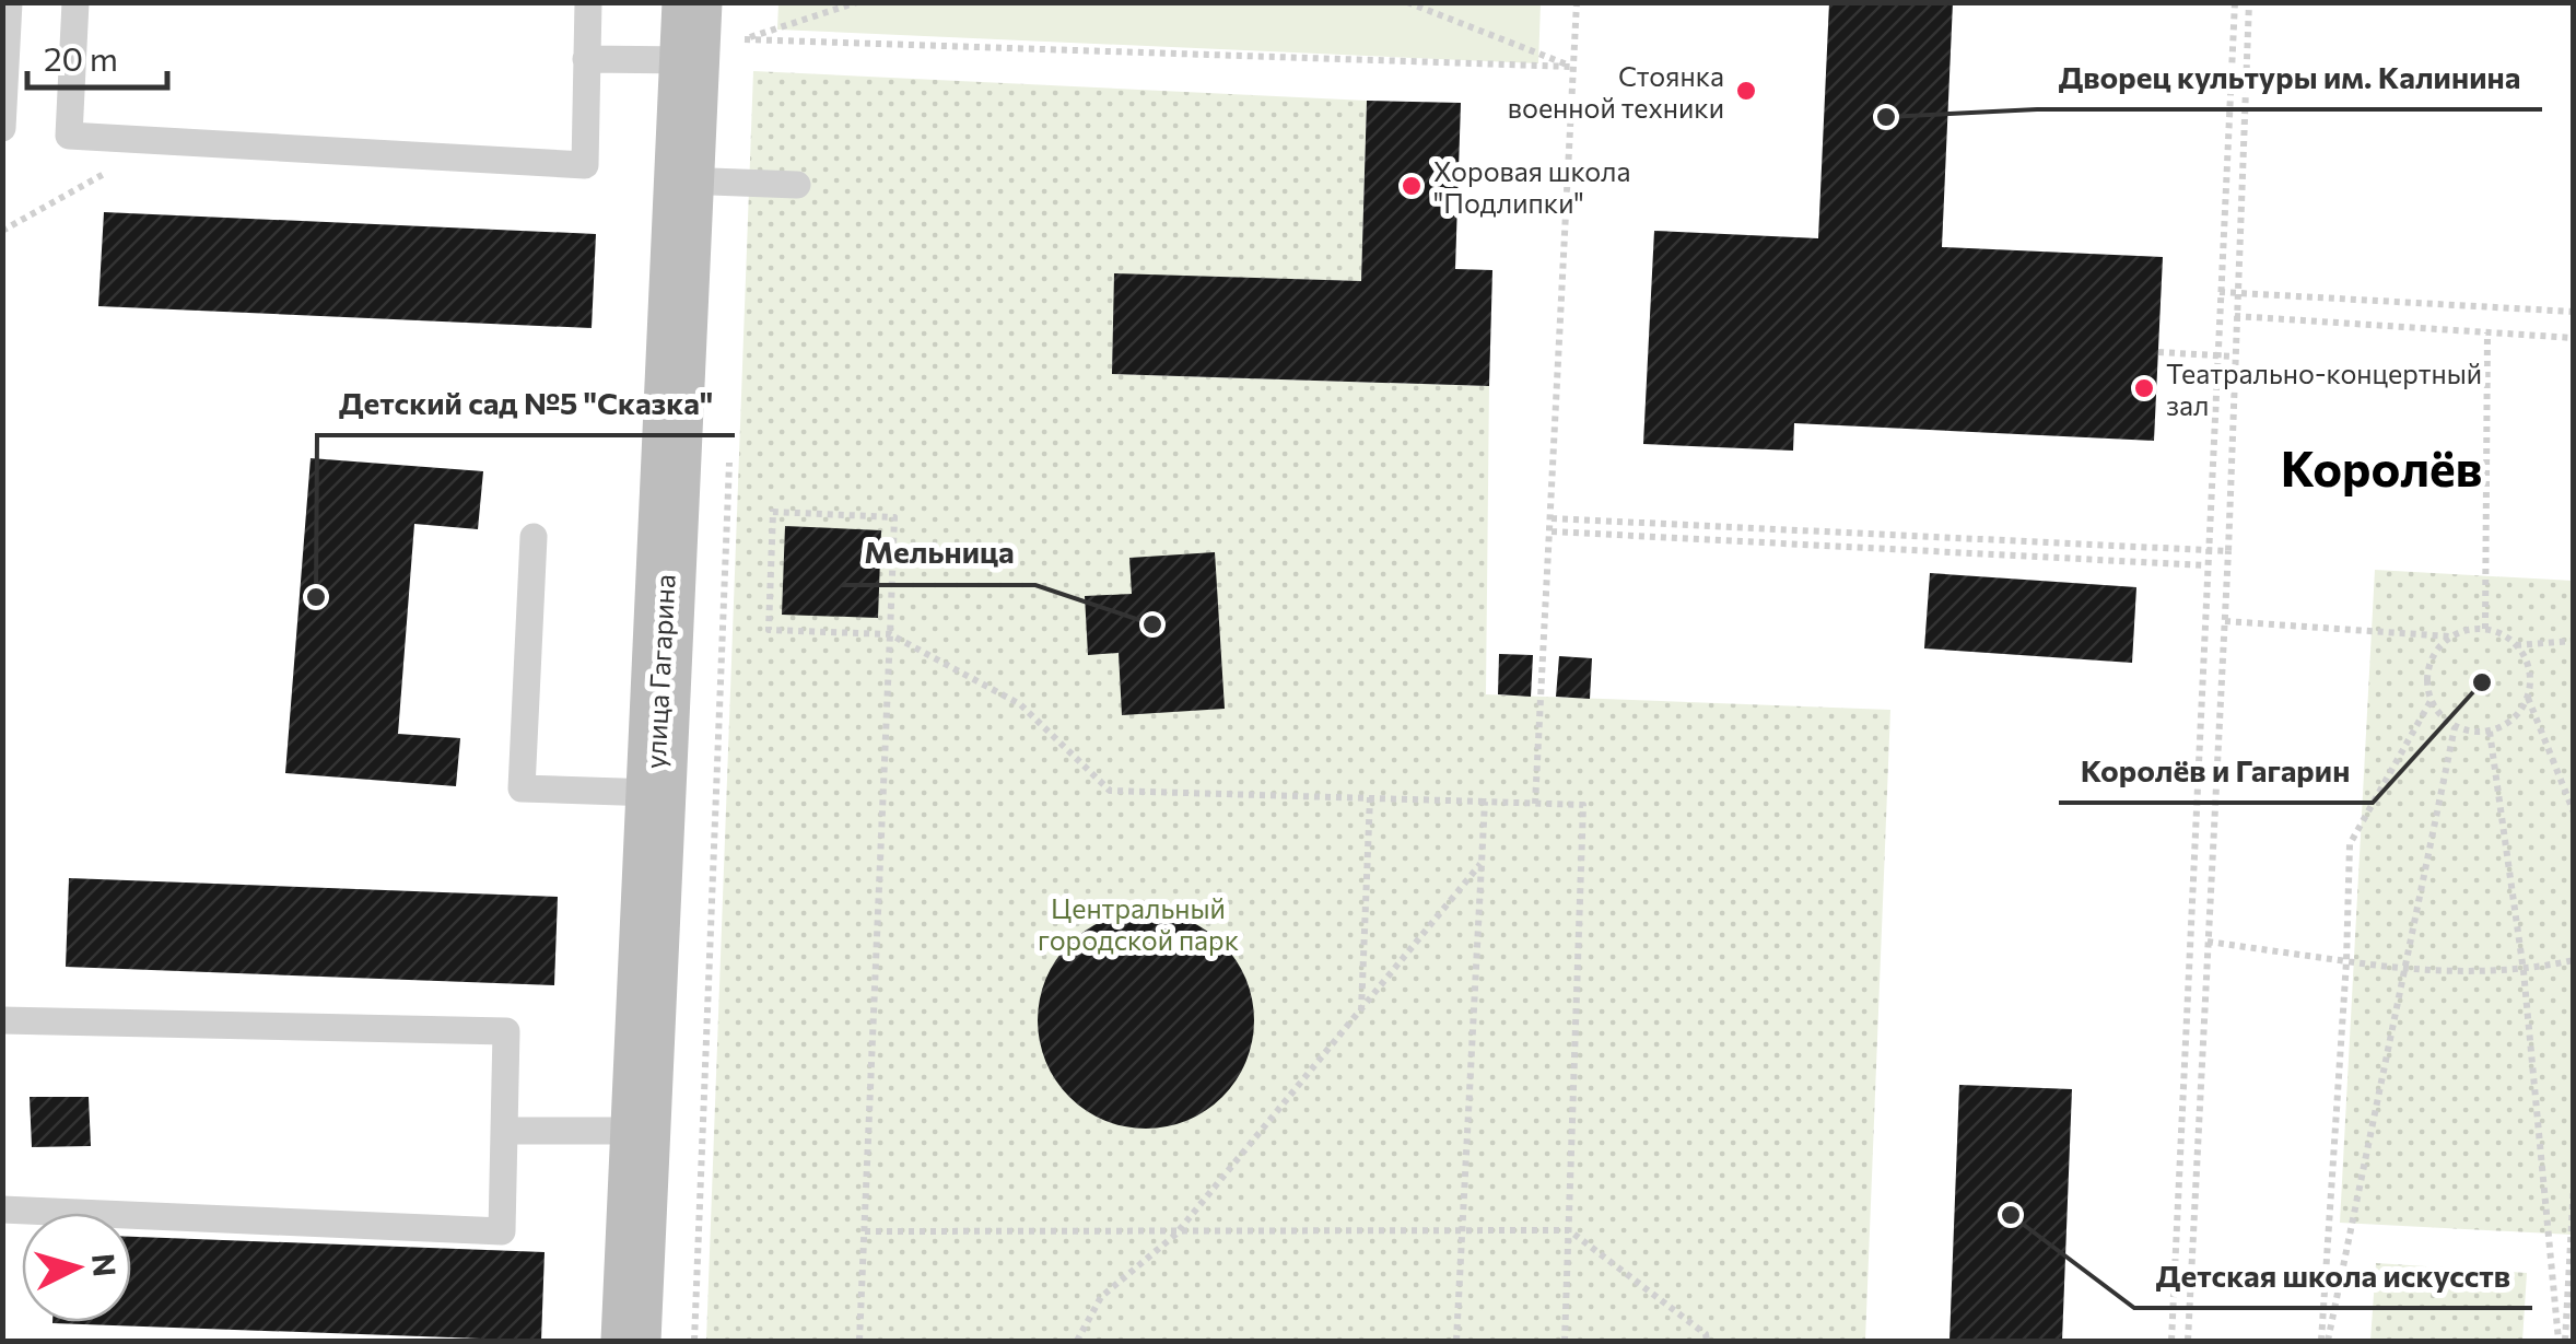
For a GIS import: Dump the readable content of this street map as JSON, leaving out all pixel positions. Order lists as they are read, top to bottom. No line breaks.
{"streets":{"street":["улица Гагарина"]},"districts":["Королёв"],"parks":["Центральный городской парк"],"places":["Стоянка военной техники","Дворец культуры им. Калинина","Хоровая школа \"Подлипки\"","Театрально-концертный зал","Детский сад №5 \"Сказка\"","Мельница","Королёв и Гагарин","Детская школа искусств"],"scale_bar":"20 m","north":"right"}
